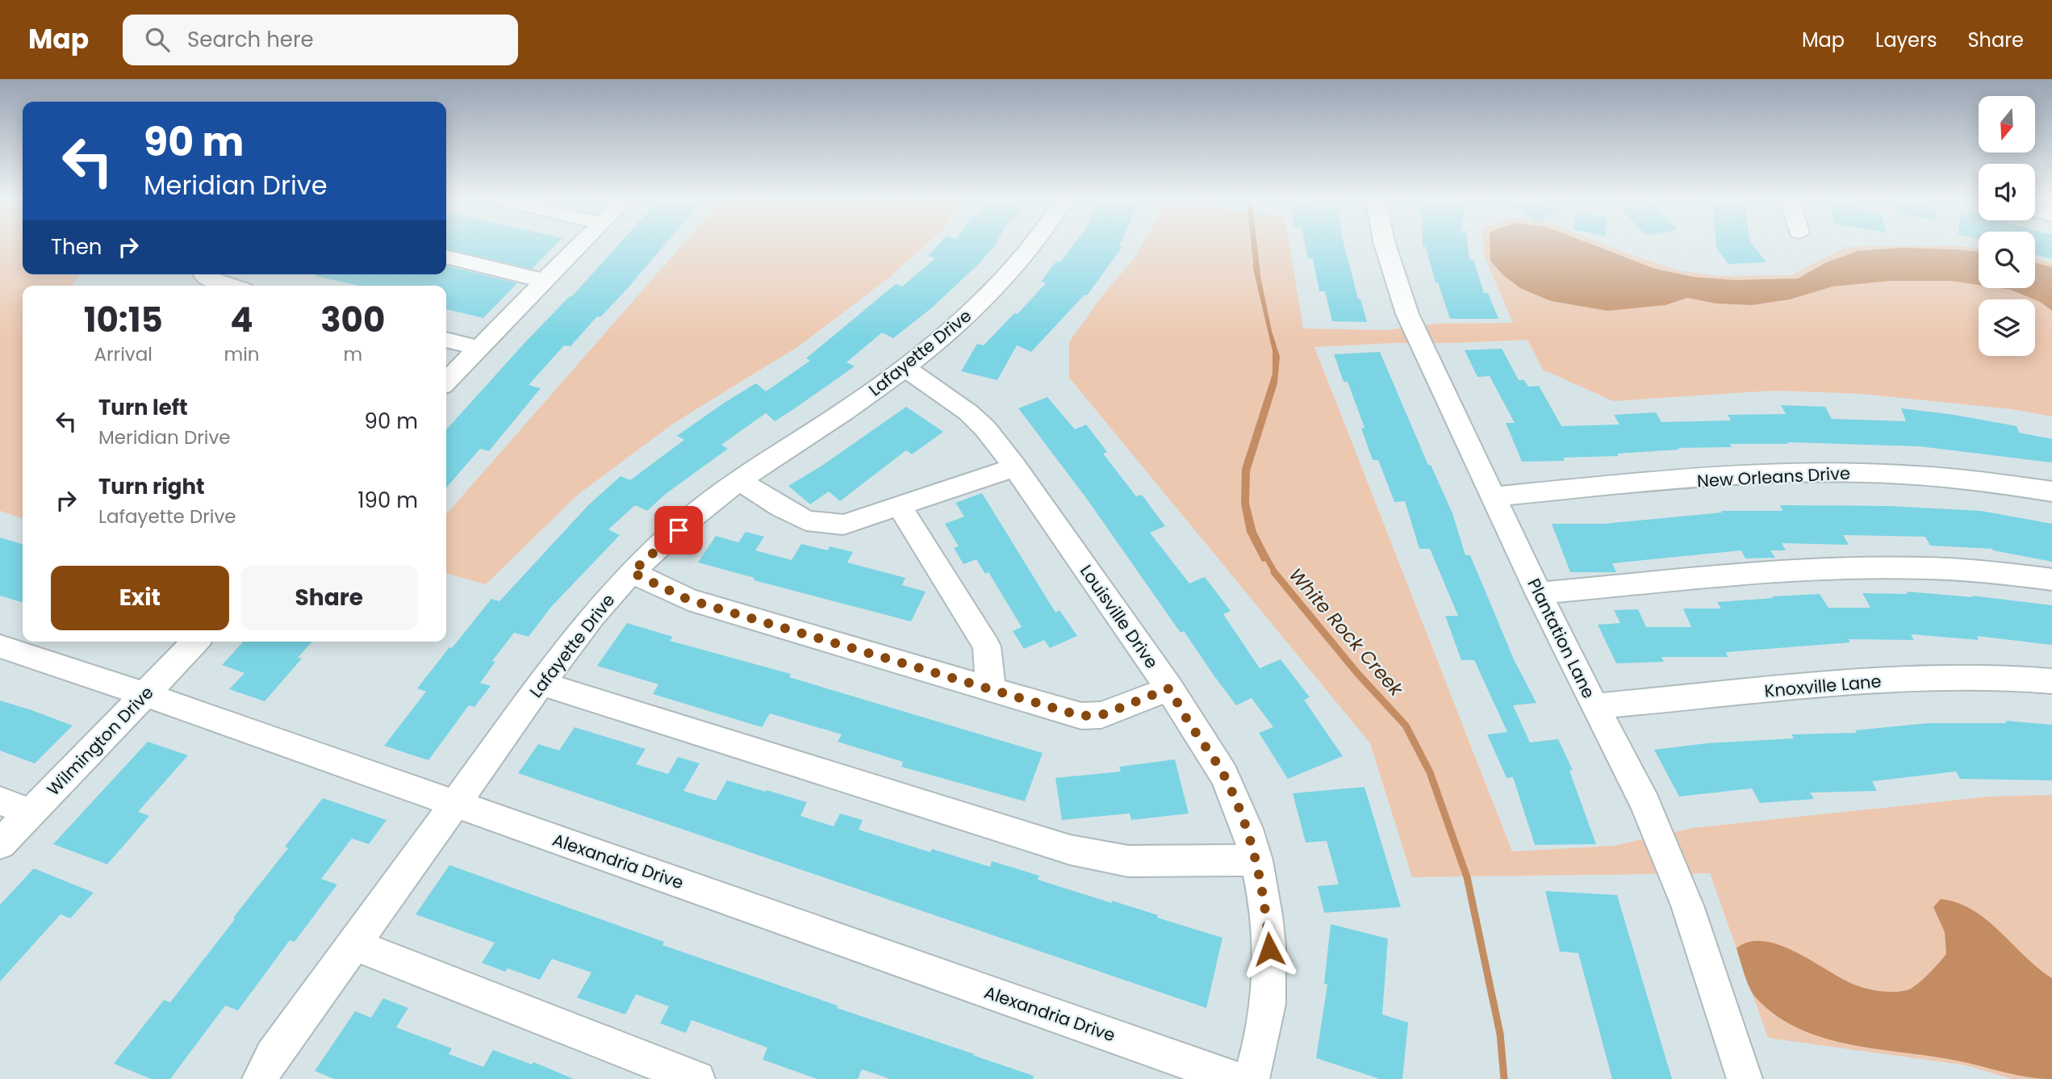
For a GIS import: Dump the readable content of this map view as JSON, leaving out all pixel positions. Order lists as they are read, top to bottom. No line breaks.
{"streets":{"street":["Lafayette Drive","New Orleans Drive","Louisville Drive","Plantation Lane","Knoxville Lane","Wilmington Drive","Alexandria Drive"]},"crossings":[["Lafayette Drive","Louisville Drive"],["Lafayette Drive","Alexandria Drive"],["New Orleans Drive","Plantation Lane"],["Plantation Lane","Knoxville Lane"],["Wilmington Drive","Alexandria Drive"]],"water":["White Rock Creek"],"north":"bottom","page":{"header":"Map","search":"Search here","nav":["Map","Layers","Share"],"turn":["90 m","Meridian Drive"],"then":"Then","eta":["10:15","Arrival","4","min","300","m"],"list":[{"name":"Turn left","note":"Meridian Drive","value":"90 m"},{"name":"Turn right","note":"Lafayette Drive","value":"190 m"}],"buttons":["Exit","Share"]}}
